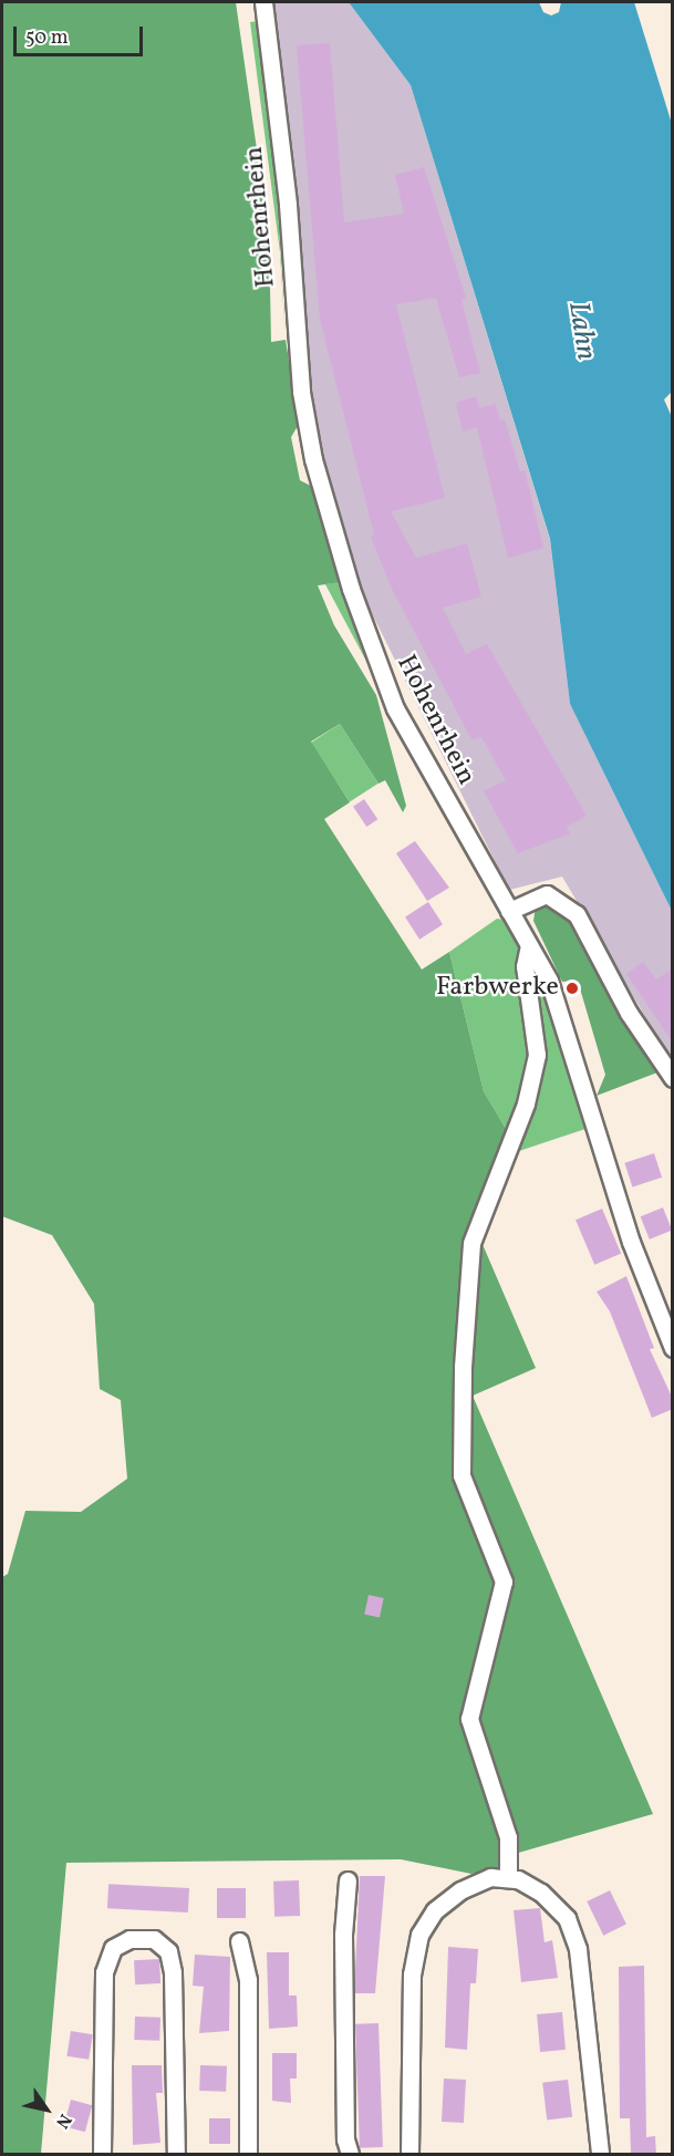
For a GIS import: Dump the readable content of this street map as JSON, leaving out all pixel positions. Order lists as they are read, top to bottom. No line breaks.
{"streets":{"street":["Hohenrhein"]},"water":["Lahn"],"places":["Farbwerke"],"scale_bar":"50 m","north":"bottom right"}
